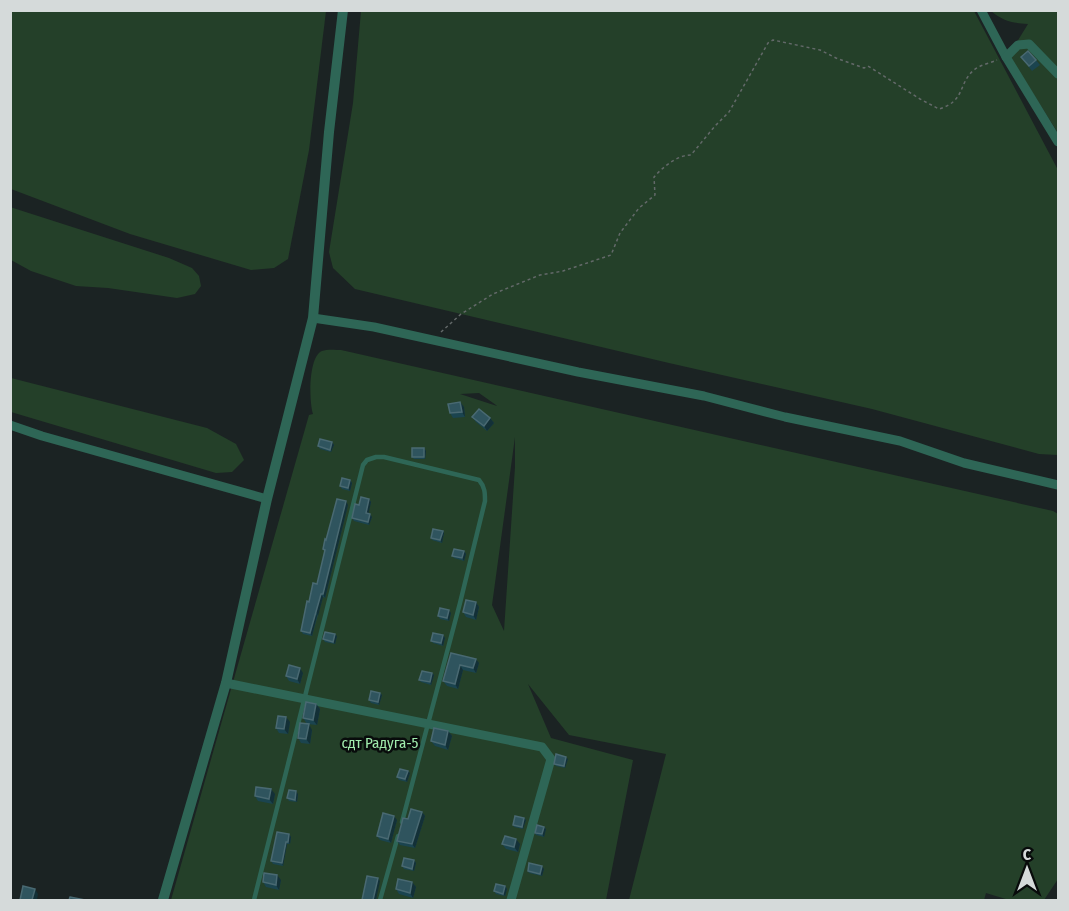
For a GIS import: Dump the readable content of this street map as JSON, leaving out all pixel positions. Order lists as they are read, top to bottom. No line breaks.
{"parks":["сдт Радуга-5"],"north":"top"}
